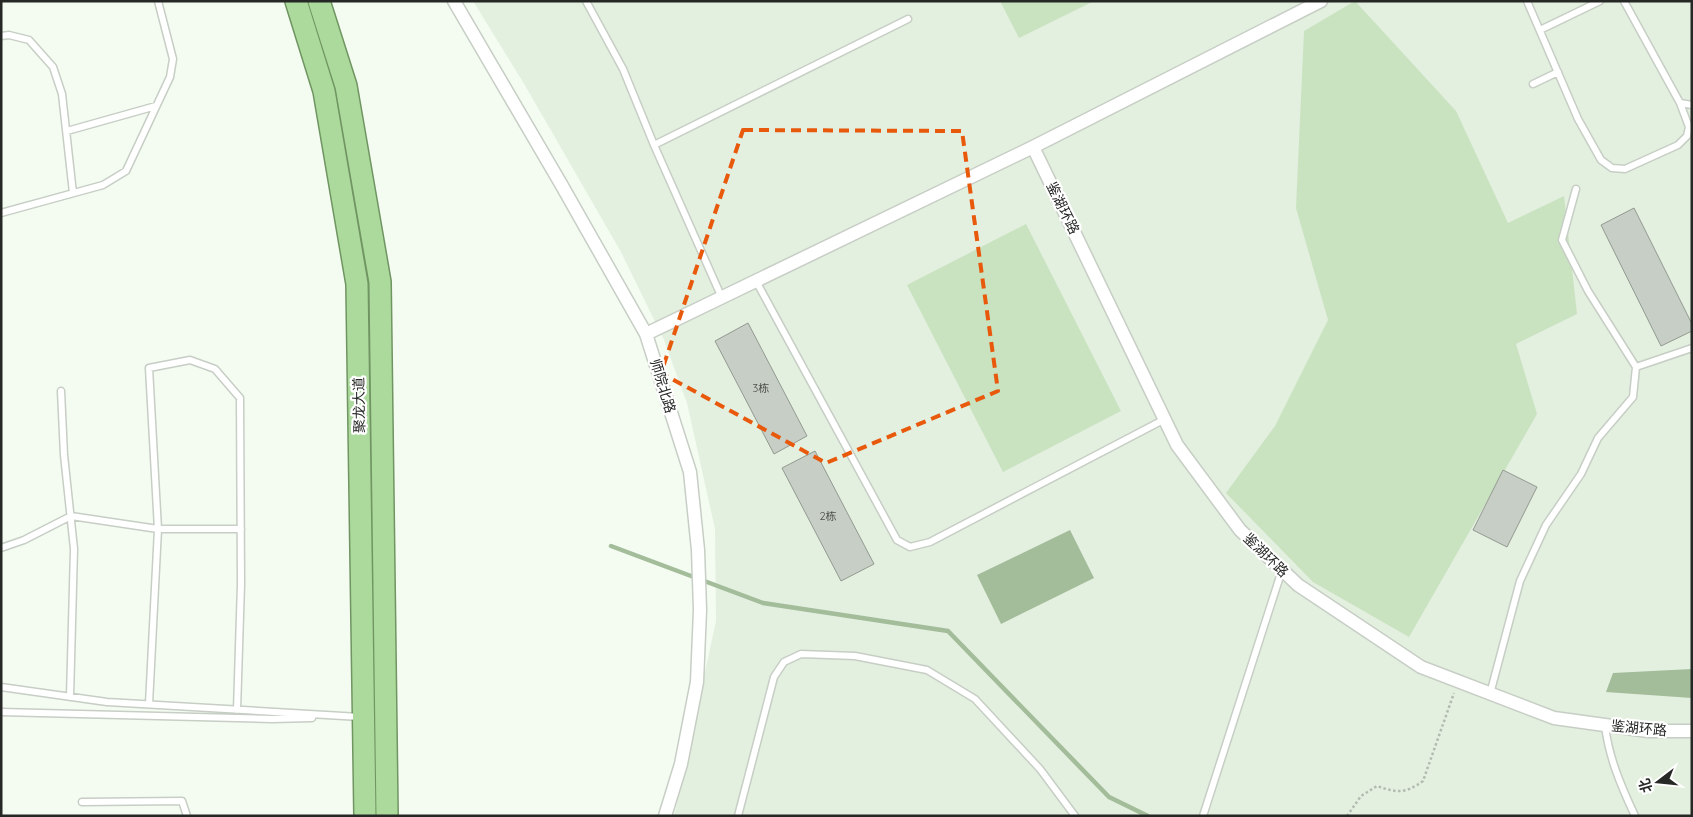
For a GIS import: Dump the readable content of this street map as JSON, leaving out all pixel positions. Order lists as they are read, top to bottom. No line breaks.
{"streets":{"highway":["聚龙大道"],"street":["鉴湖环路","师院北路"]},"house_numbers":["3栋","2栋"],"north":"left"}
